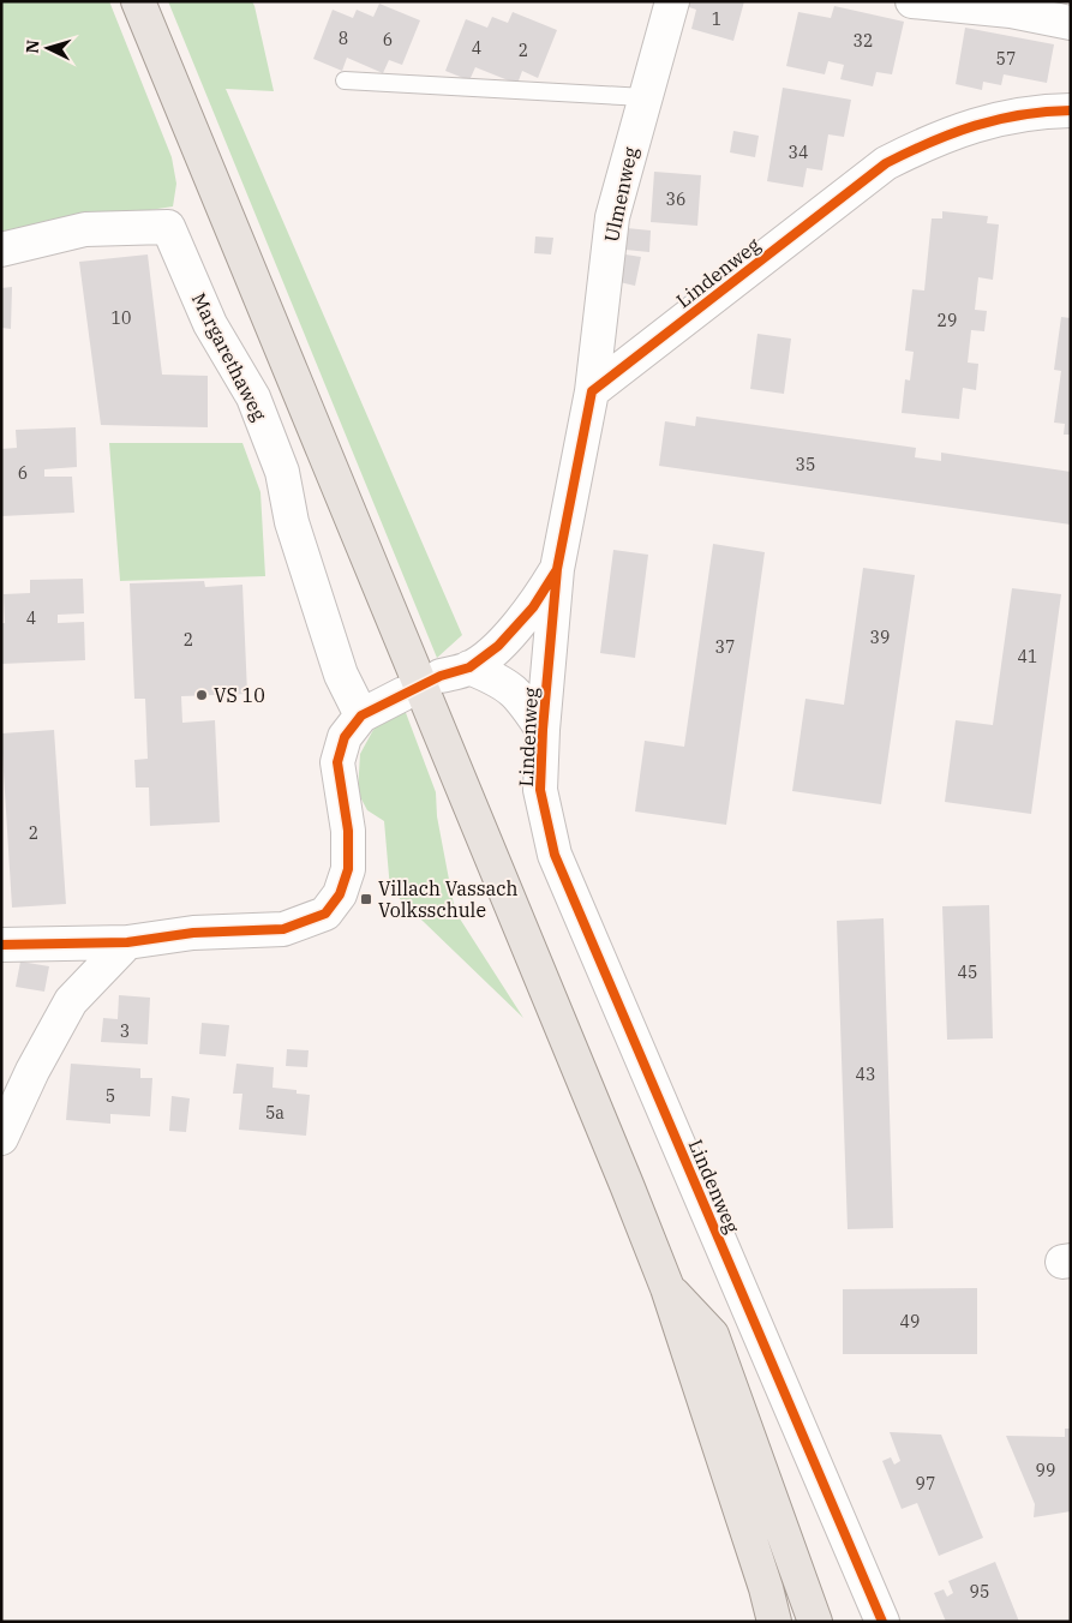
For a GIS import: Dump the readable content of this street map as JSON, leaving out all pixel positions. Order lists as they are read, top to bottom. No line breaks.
{"streets":{"street":["Ulmenweg","Lindenweg","Margarethaweg"]},"crossings":[["Ulmenweg","Lindenweg"]],"places":{"other":["VS 10"],"transit":["Villach Vassach Volksschule"]},"house_numbers":["1","8","6","32","4","2","57","34","36","10","29","35","6","4","39","2","37","41","2","45","3","43","5","5a","49","99","97","95"],"north":"left"}
